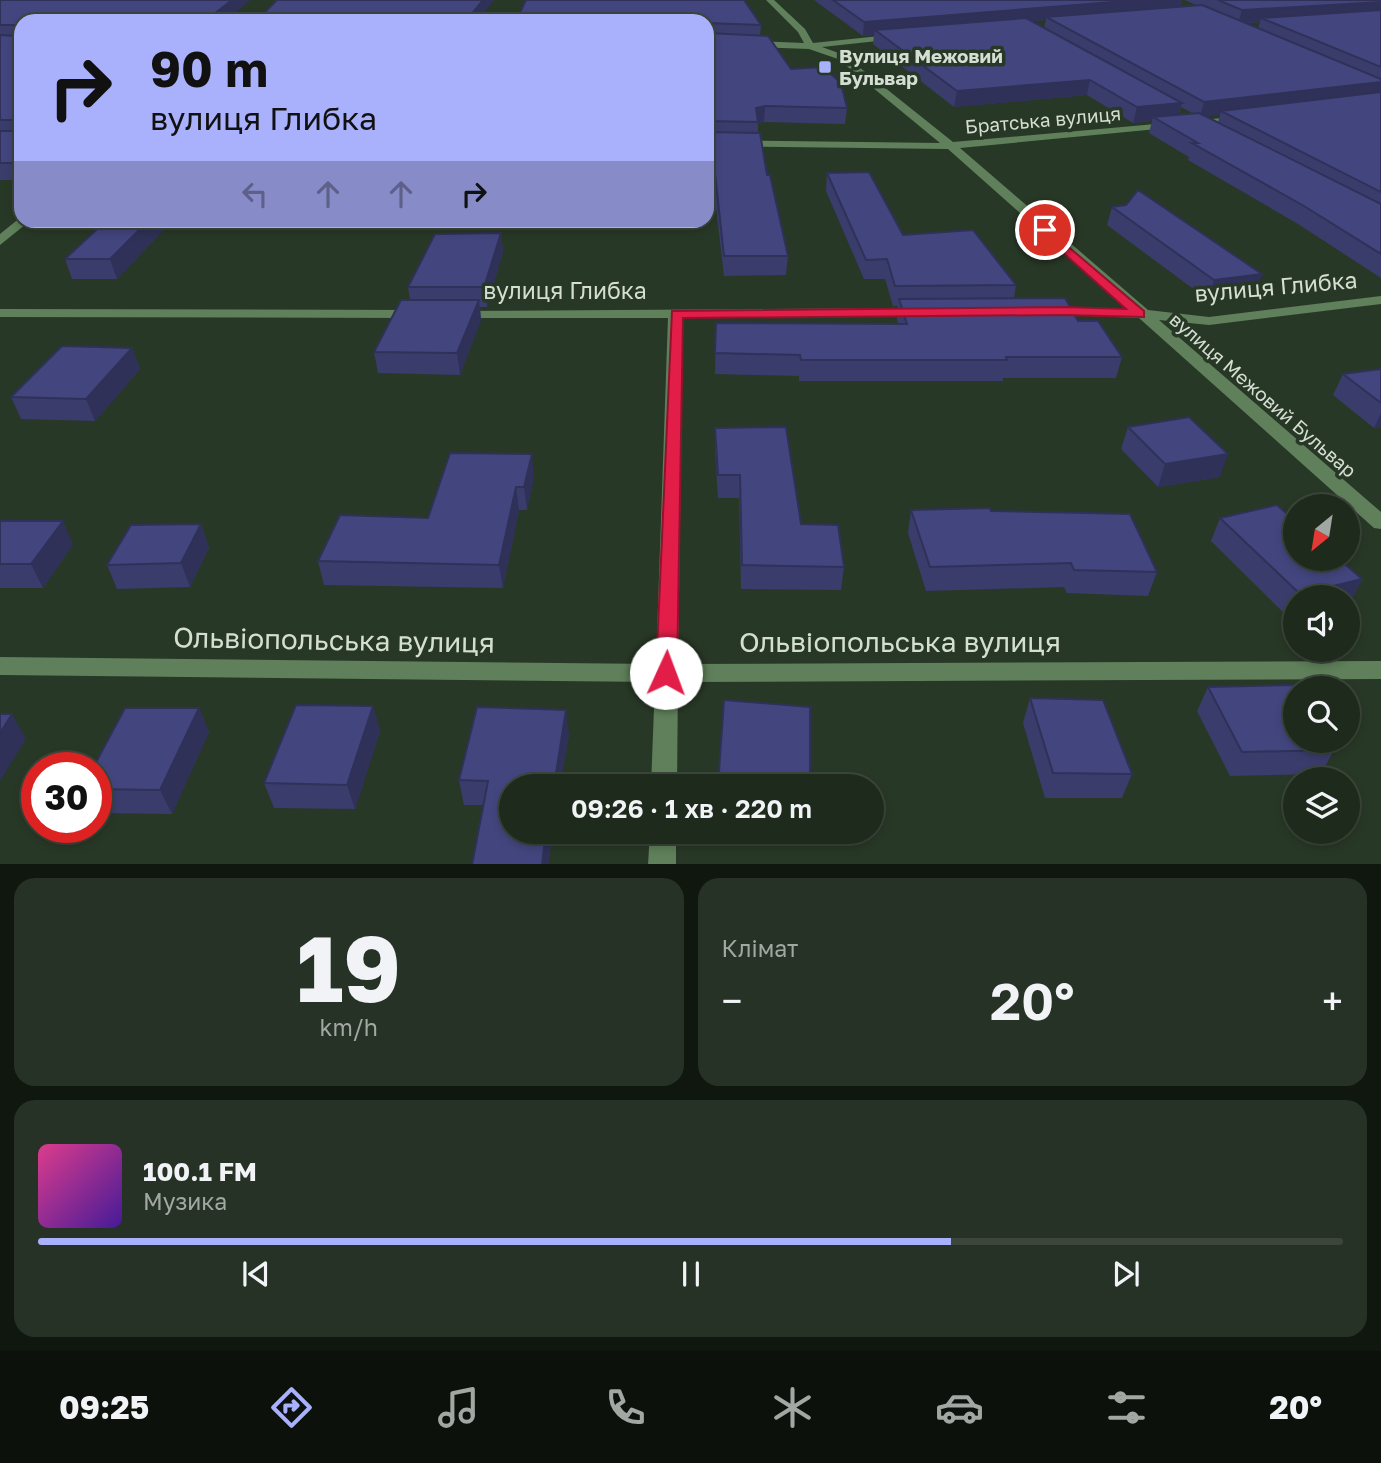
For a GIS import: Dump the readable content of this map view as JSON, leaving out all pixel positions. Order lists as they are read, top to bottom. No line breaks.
{"streets":{"street":["Братська вулиця","вулиця Глибка","вулиця Межовий Бульвар","Ольвіопольська вулиця"]},"crossings":[["Братська вулиця","вулиця Межовий Бульвар"],["вулиця Глибка","вулиця Межовий Бульвар"]],"places":{"transit":["Вулиця Межовий Бульвар"]},"north":"bottom left","page":{"turn":["90 m","вулиця Глибка"],"limit":"30","trip":"09:26 · 1 хв · 220 m","tile":[["19","km/h"],"Клімат"],"heat":["−","20°","+"],"song":["100.1 FM","Музика"],"tabs":["09:25","20°"]}}
